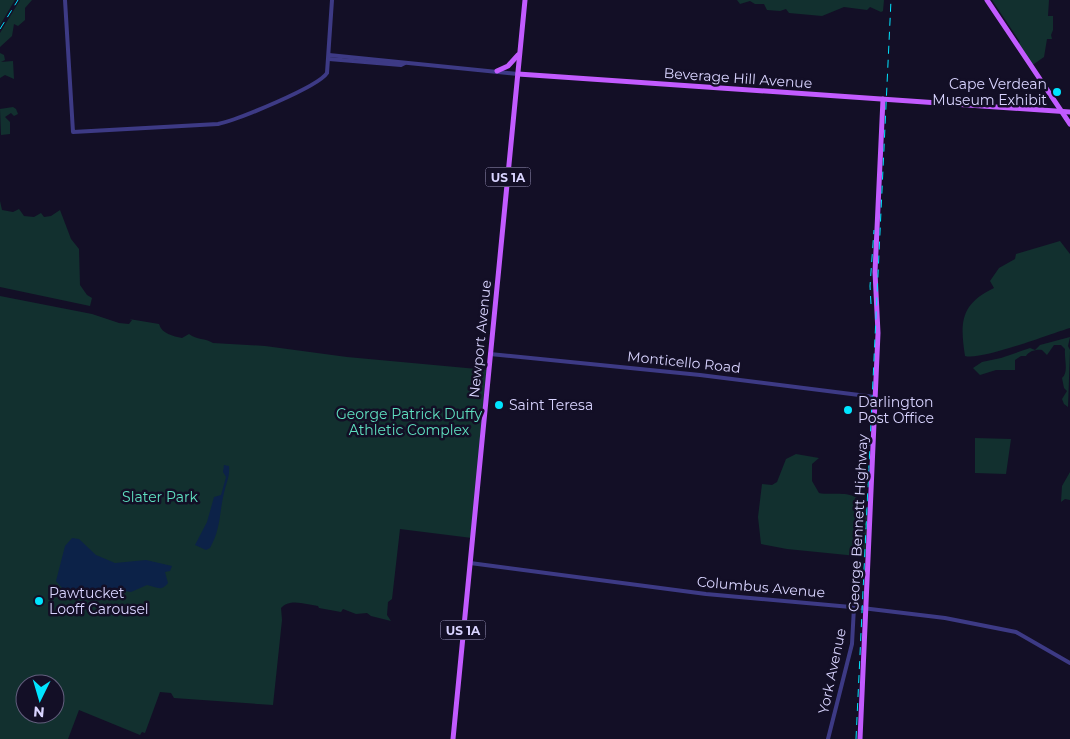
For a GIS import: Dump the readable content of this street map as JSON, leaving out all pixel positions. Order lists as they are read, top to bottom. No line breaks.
{"streets":{"main road":["Beverage Hill Avenue","US 1A","Newport Avenue","George Bennett Highway"],"street":["Monticello Road","Columbus Avenue","York Avenue"]},"crossings":[["Beverage Hill Avenue","Newport Avenue"],["Beverage Hill Avenue","George Bennett Highway"],["Newport Avenue","Monticello Road"],["Newport Avenue","Columbus Avenue"],["Monticello Road","George Bennett Highway"],["George Bennett Highway","Columbus Avenue"],["Columbus Avenue","York Avenue"]],"parks":["George Patrick Duffy Athletic Complex","Slater Park"],"places":["Cape Verdean Museum Exhibit","Saint Teresa","Darlington Post Office","Pawtucket Looff Carousel"],"north":"bottom"}
